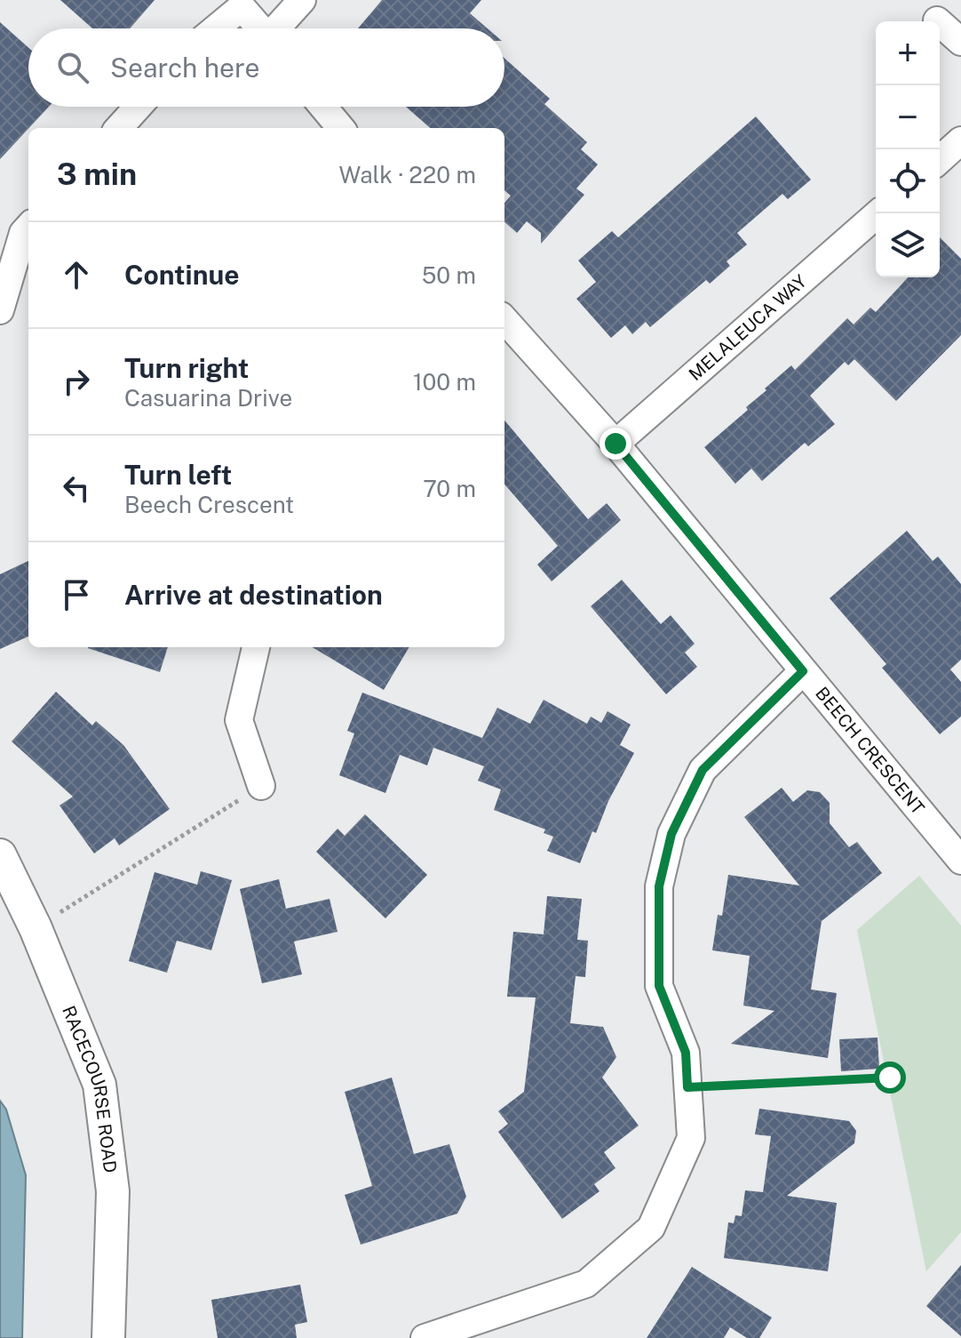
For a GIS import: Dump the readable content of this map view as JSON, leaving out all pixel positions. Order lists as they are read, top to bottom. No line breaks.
{"streets":{"street":["MELALEUCA WAY","BEECH CRESCENT","RACECOURSE ROAD"]},"crossings":[["MELALEUCA WAY","BEECH CRESCENT"]],"page":{"map_buttons":["+","−"],"search":"Search here","heading":["3 min","Walk · 220 m"],"list":[["Continue","50 m"],["Turn right","Casuarina Drive","100 m"],["Turn left","Beech Crescent","70 m"],"Arrive at destination"]}}
